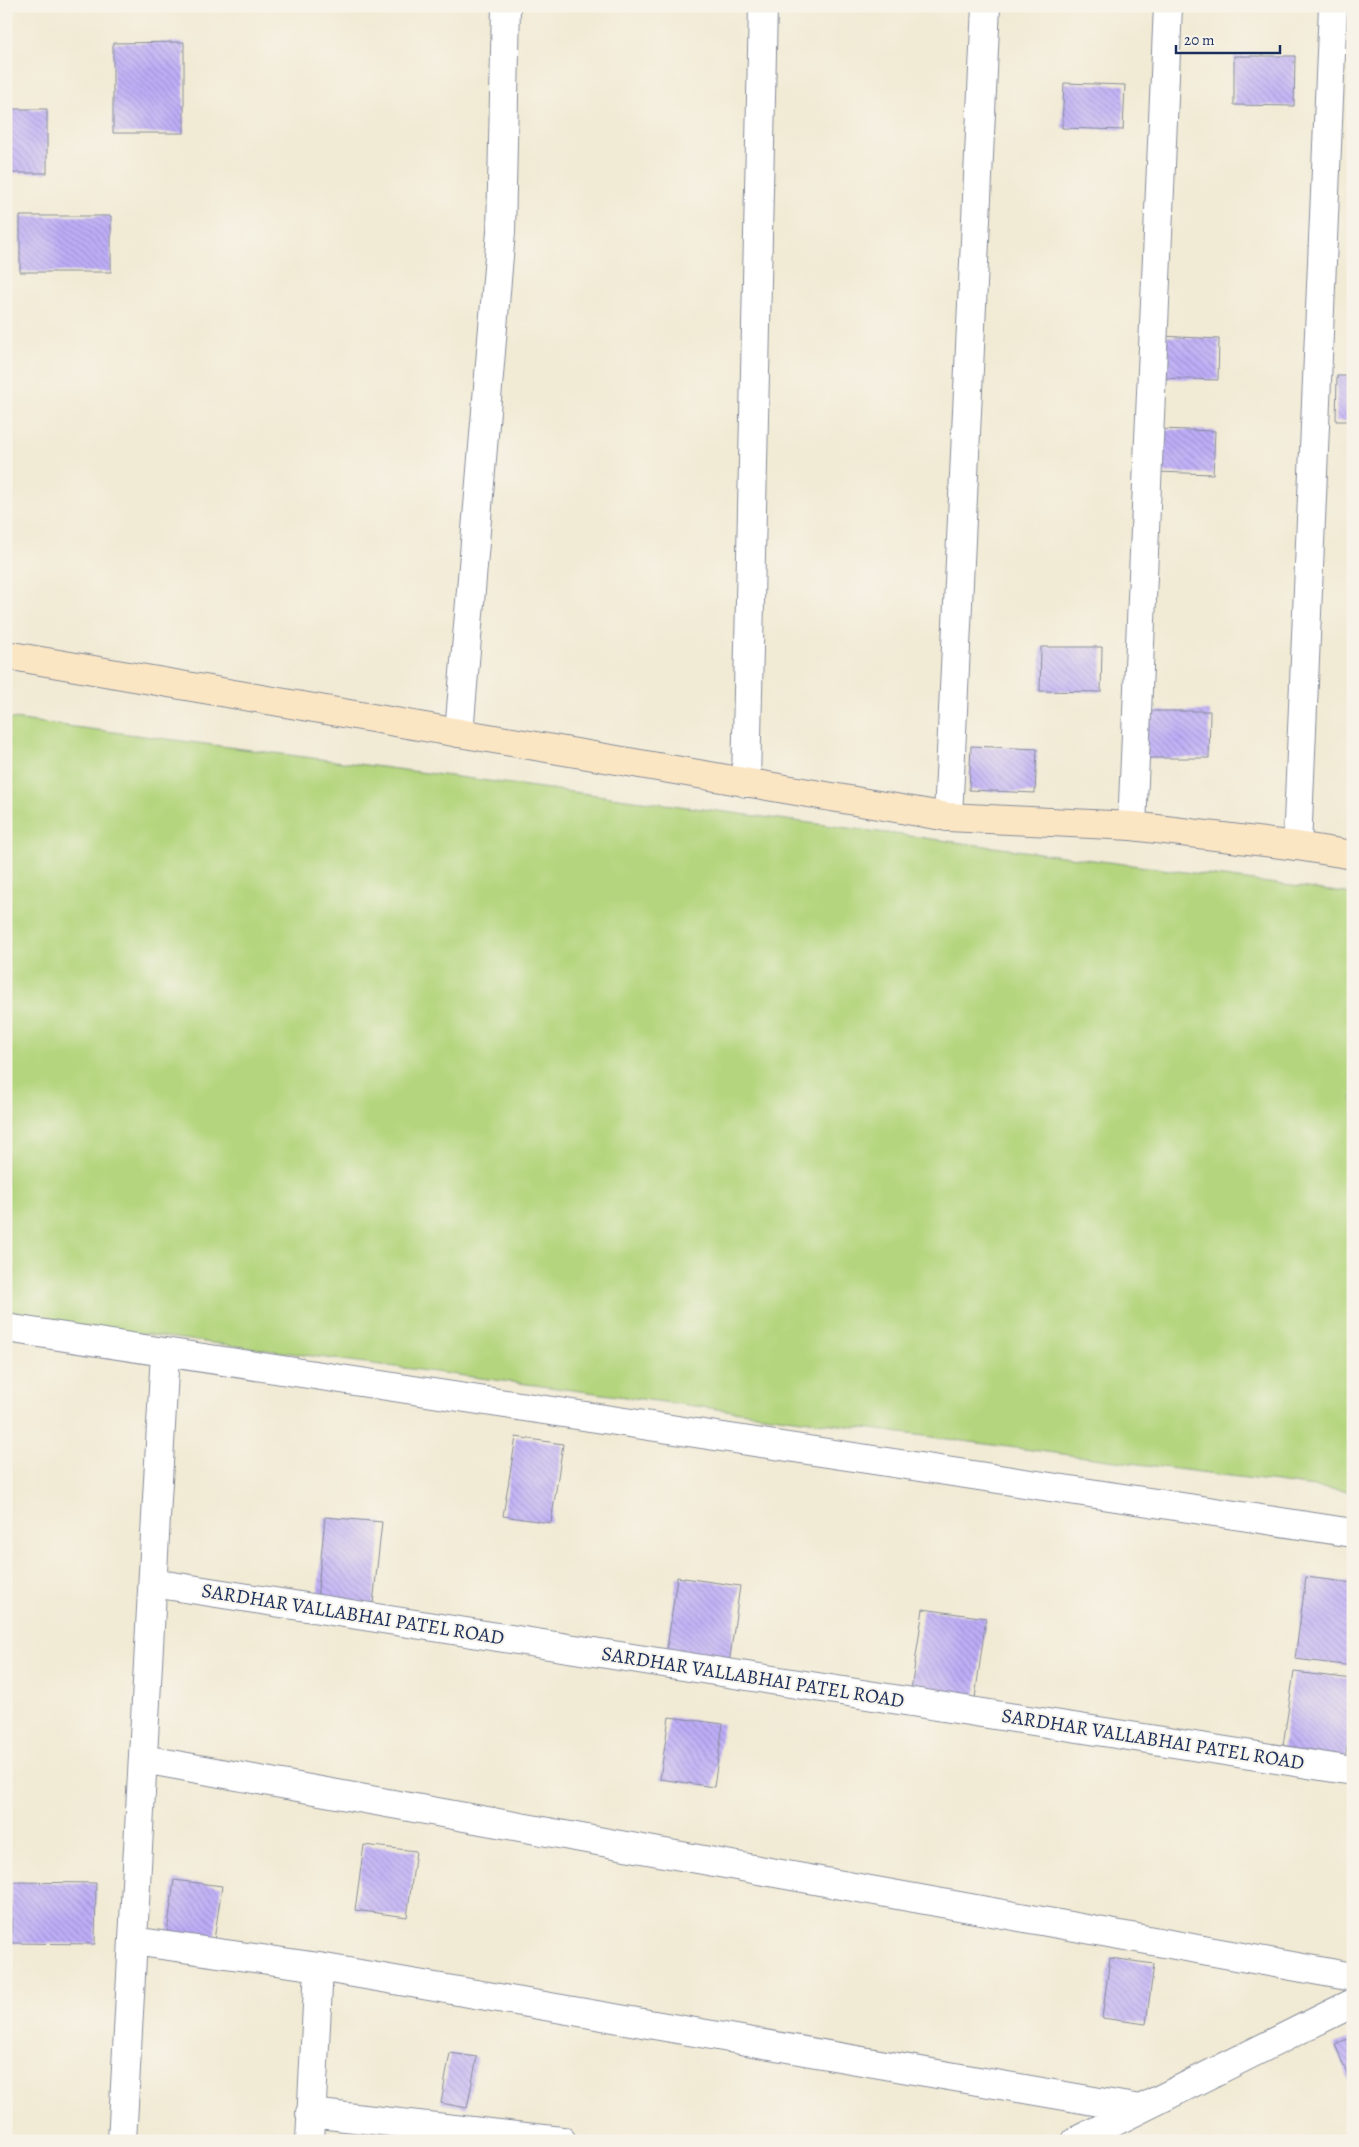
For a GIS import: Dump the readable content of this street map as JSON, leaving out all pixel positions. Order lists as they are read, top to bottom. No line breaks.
{"streets":{"street":["SARDHAR VALLABHAI PATEL ROAD"]},"scale_bar":"20 m"}
